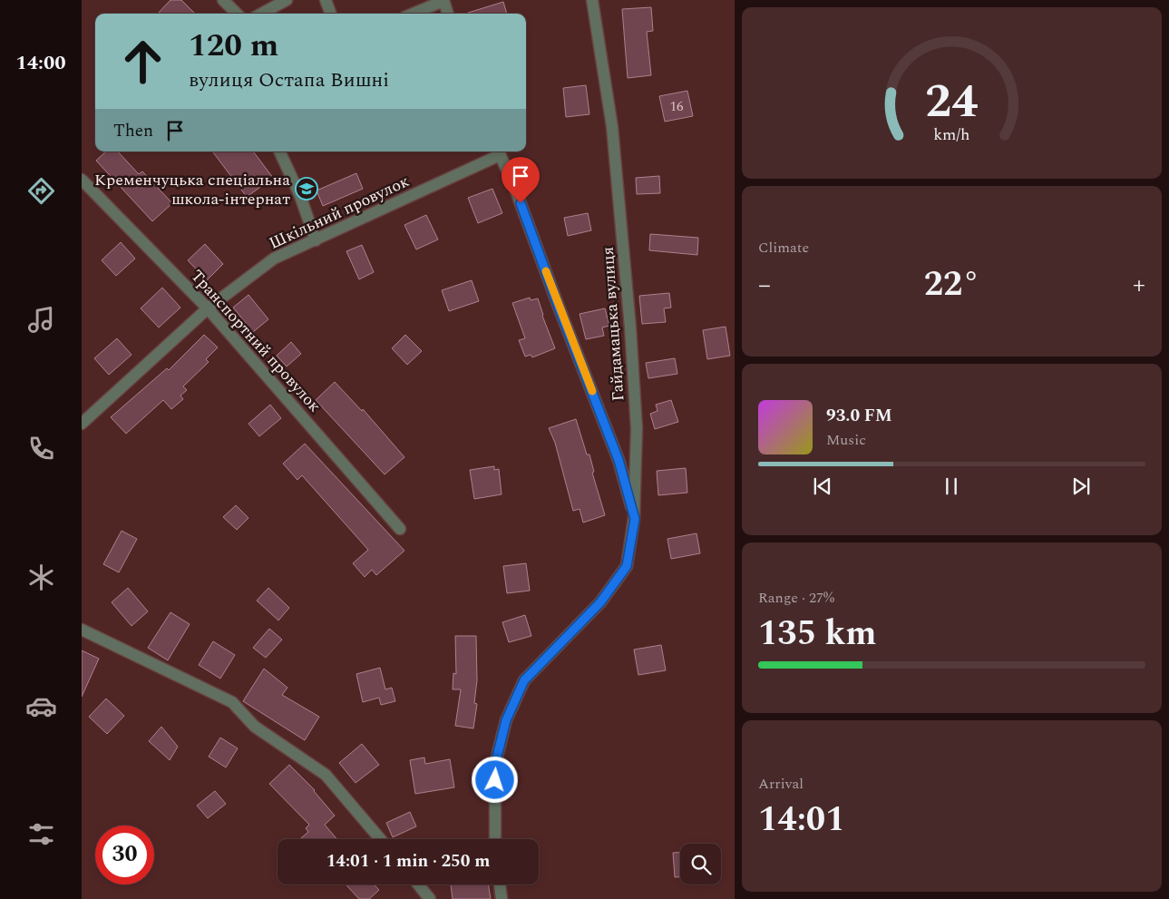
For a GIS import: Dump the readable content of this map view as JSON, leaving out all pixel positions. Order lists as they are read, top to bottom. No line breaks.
{"streets":{"street":["Шкільний провулок","Гайдамацька вулиця","Транспортний провулок"]},"crossings":[["Шкільний провулок","Транспортний провулок"]],"places":{"school or university":["Кременчуцька спеціальна школа-інтернат"]},"house_numbers":["16"],"page":{"tabs":"14:00","turn":["120 m","вулиця Остапа Вишні"],"then":"Then","tile":["Climate",["Range · 27%","135 km"],["Arrival","14:01"]],"heat":["−","22°","+"],"song":["93.0 FM","Music"],"limit":"30","trip":"14:01 · 1 min · 250 m","gauge":["24","km/h"]}}
